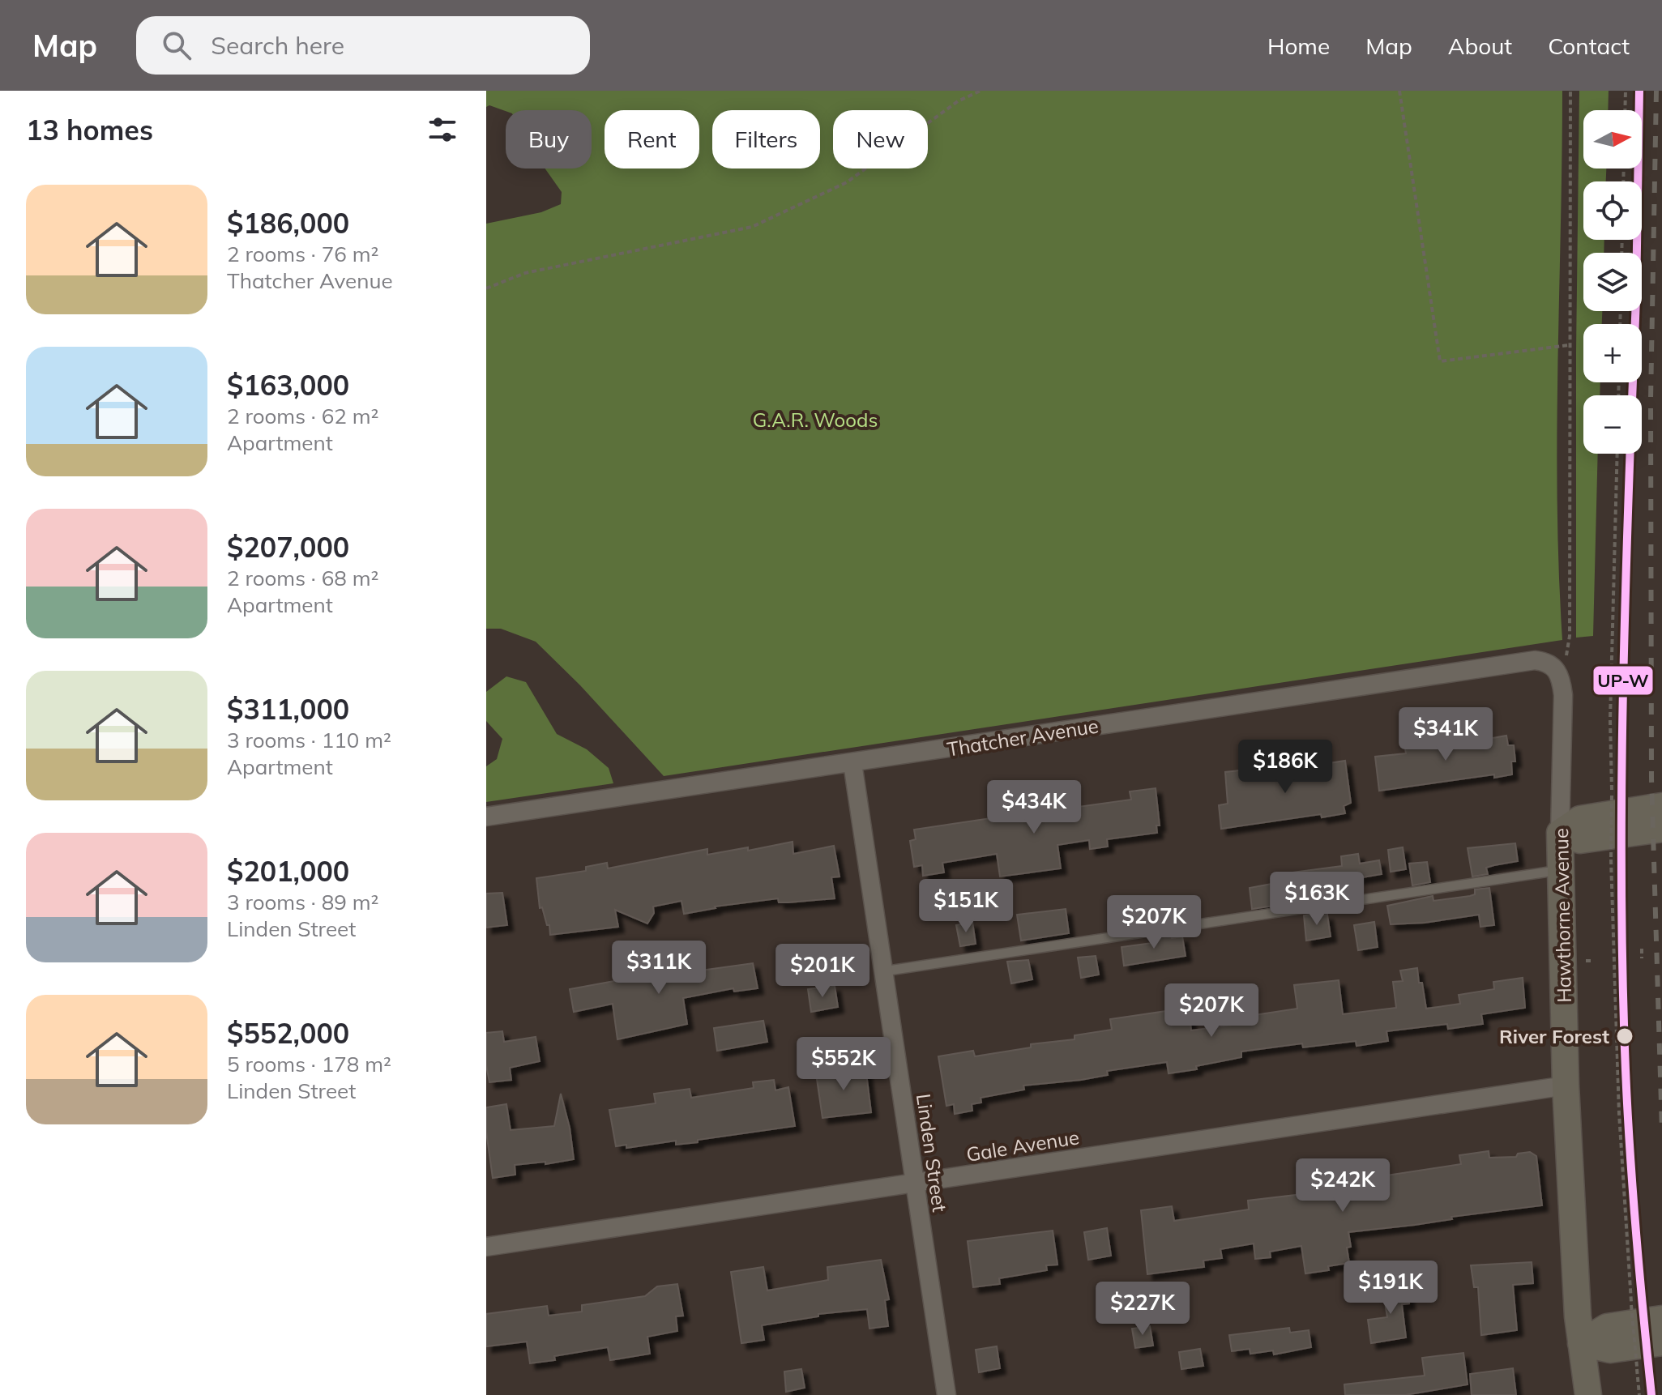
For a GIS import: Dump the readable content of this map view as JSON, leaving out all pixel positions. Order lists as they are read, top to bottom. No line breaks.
{"streets":{"street":["Thatcher Avenue","Hawthorne Avenue","Gale Avenue","Linden Street"]},"crossings":[["Thatcher Avenue","Hawthorne Avenue"],["Thatcher Avenue","Linden Street"],["Hawthorne Avenue","Gale Avenue"],["Gale Avenue","Linden Street"]],"parks":["G.A.R. Woods"],"places":["River Forest"],"lines":["transit line UP-W"],"north":"right","page":{"header":"Map","search":"Search here","nav":["Home","Map","About","Contact"],"heading":"13 homes","map_buttons":["+","−"],"chip":["Buy","Rent","Filters","New"],"list":[{"name":"$186,000","note":"2 rooms · 76 m² · Thatcher Avenue"},{"name":"$163,000","note":"2 rooms · 62 m² · Apartment"},{"name":"$207,000","note":"2 rooms · 68 m² · Apartment"},{"name":"$311,000","note":"3 rooms · 110 m² · Apartment"},{"name":"$201,000","note":"3 rooms · 89 m² · Linden Street"},{"name":"$552,000","note":"5 rooms · 178 m² · Linden Street"}],"price":["$341K","$186K","$434K","$163K","$151K","$207K","$311K","$201K","$207K","$552K","$242K","$191K","$227K"]}}
